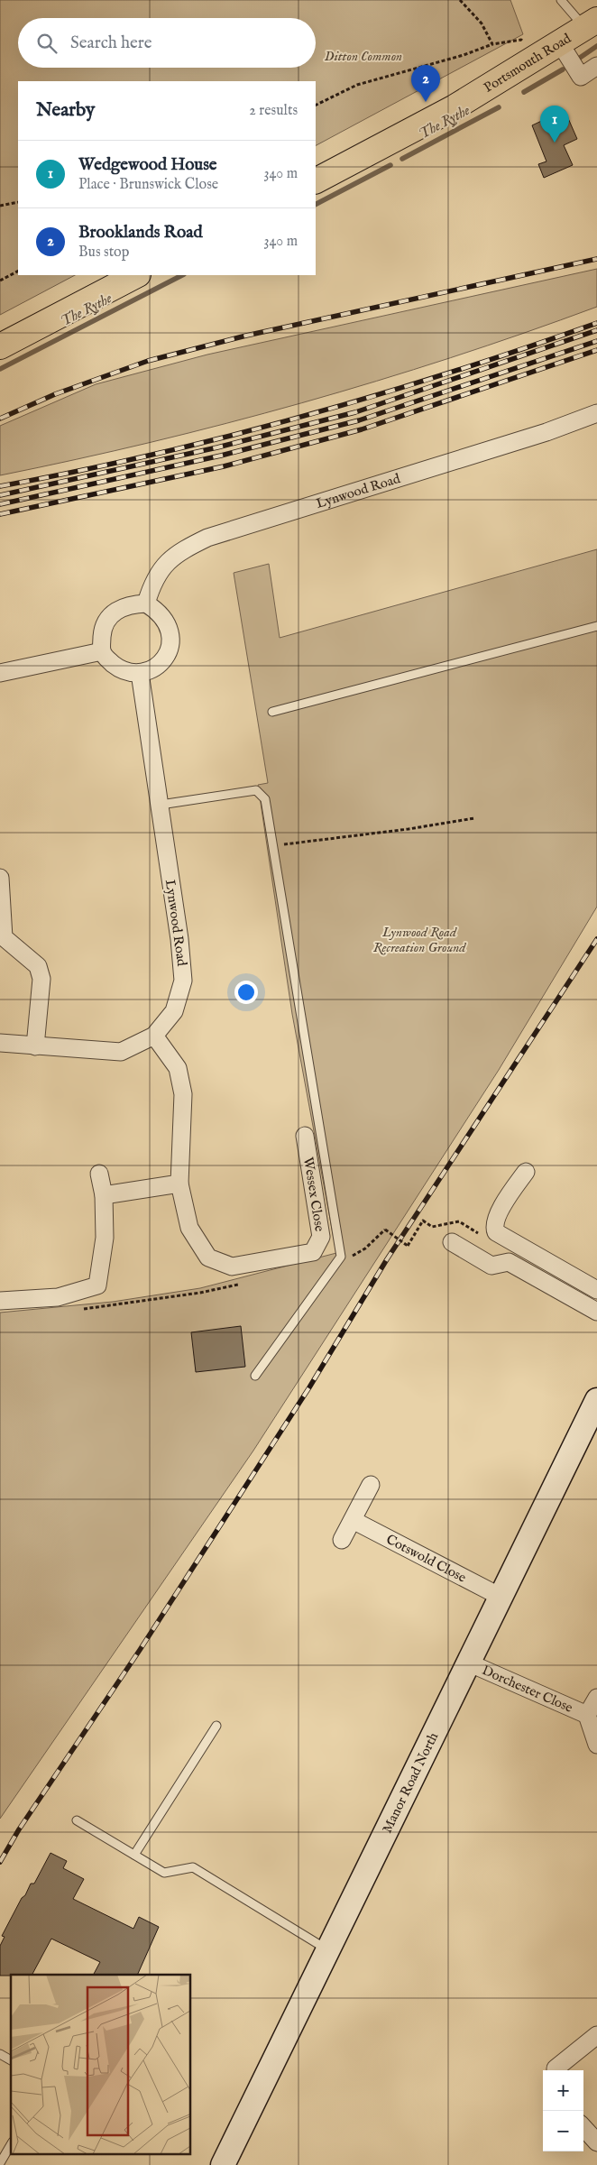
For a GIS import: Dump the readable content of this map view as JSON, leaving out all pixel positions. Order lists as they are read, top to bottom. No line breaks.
{"streets":{"main road":["Portsmouth Road"],"street":["Lynwood Road","Wessex Close","Cotswold Close","Dorchester Close","Manor Road North"]},"crossings":[["Lynwood Road","Wessex Close"],["Cotswold Close","Manor Road North"],["Dorchester Close","Manor Road North"]],"water":["The Rythe"],"parks":["Ditton Common","Lynwood Road Recreation Ground"],"page":{"search":"Search here","pins":["2","1"],"heading":["Nearby","2 results"],"list":[{"mark":"1","name":"Wedgewood House","note":"Place · Brunswick Close","value":"340 m"},{"mark":"2","name":"Brooklands Road","note":"Bus stop","value":"340 m"}],"map_buttons":["+","−"]}}
